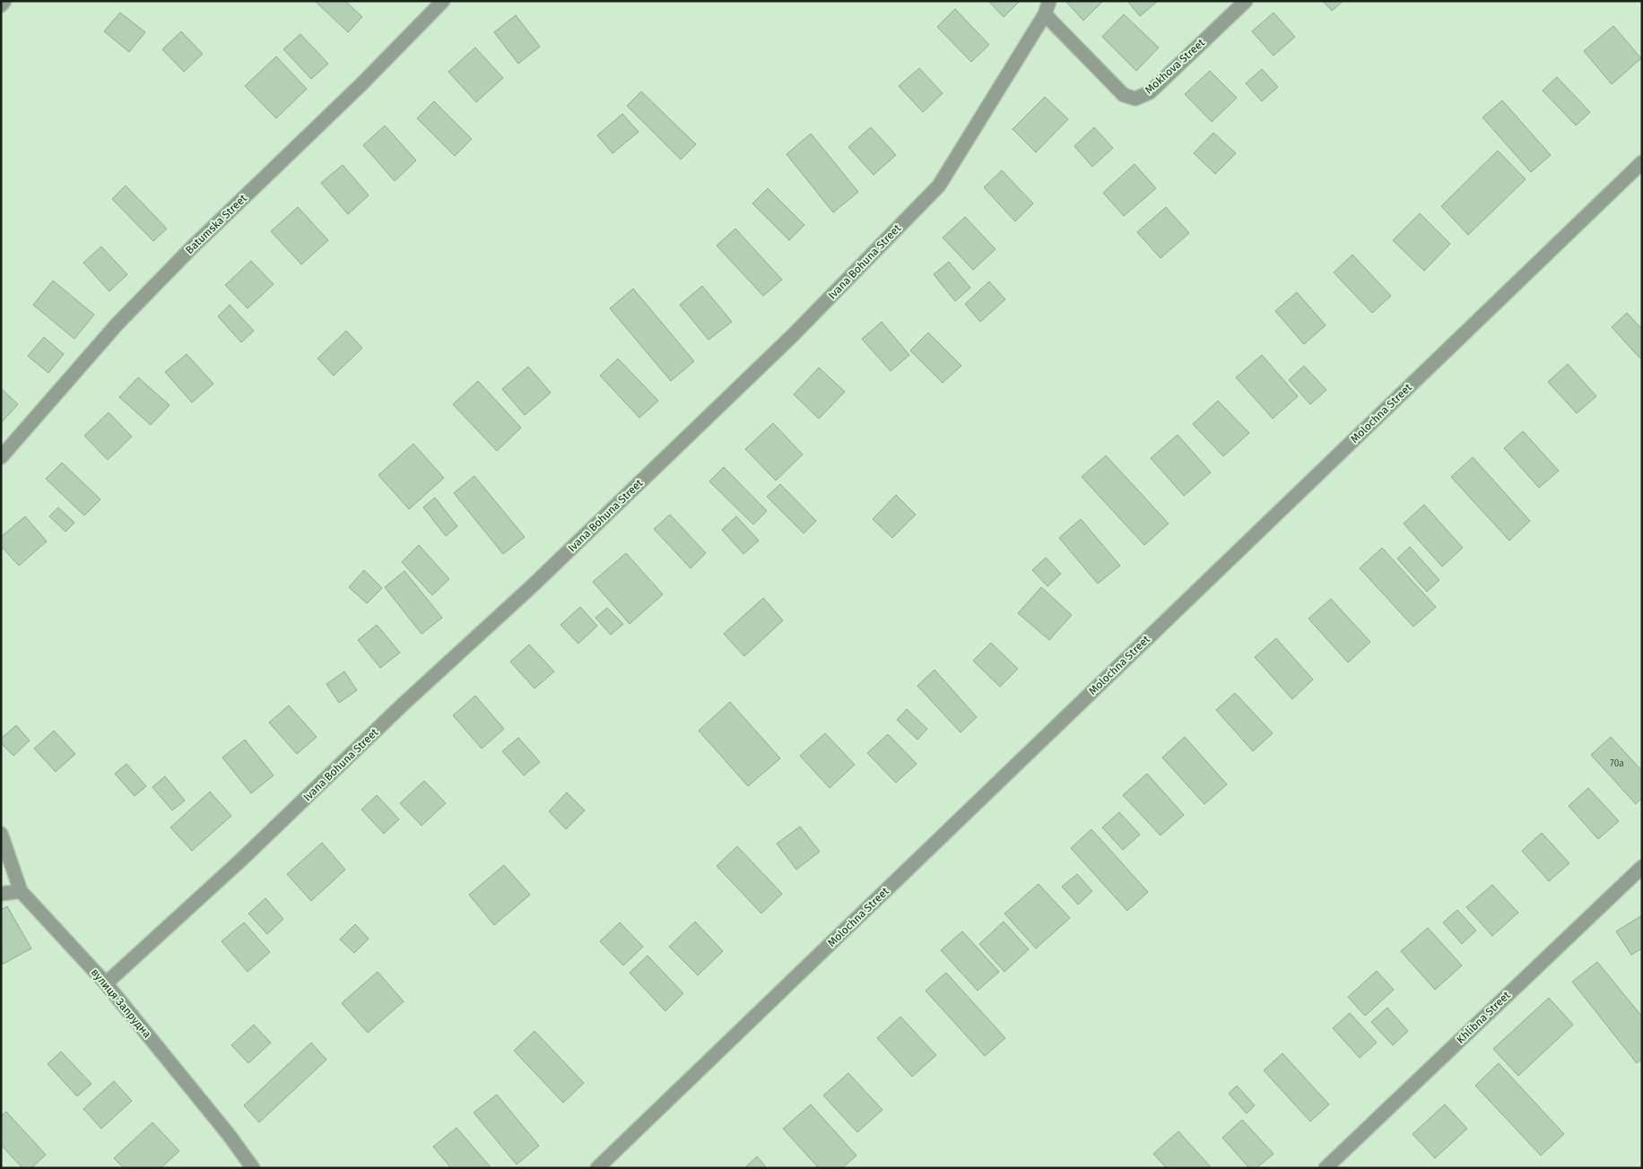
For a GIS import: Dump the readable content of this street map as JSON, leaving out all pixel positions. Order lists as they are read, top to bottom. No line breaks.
{"streets":{"street":["Mokhova Street","Batumska Street","Ivana Bohuna Street","Molochna Street","вулиця Запрудна","Khlibna Street"]},"crossings":[["Mokhova Street","Ivana Bohuna Street"],["Ivana Bohuna Street","вулиця Запрудна"]],"house_numbers":["70а"]}
